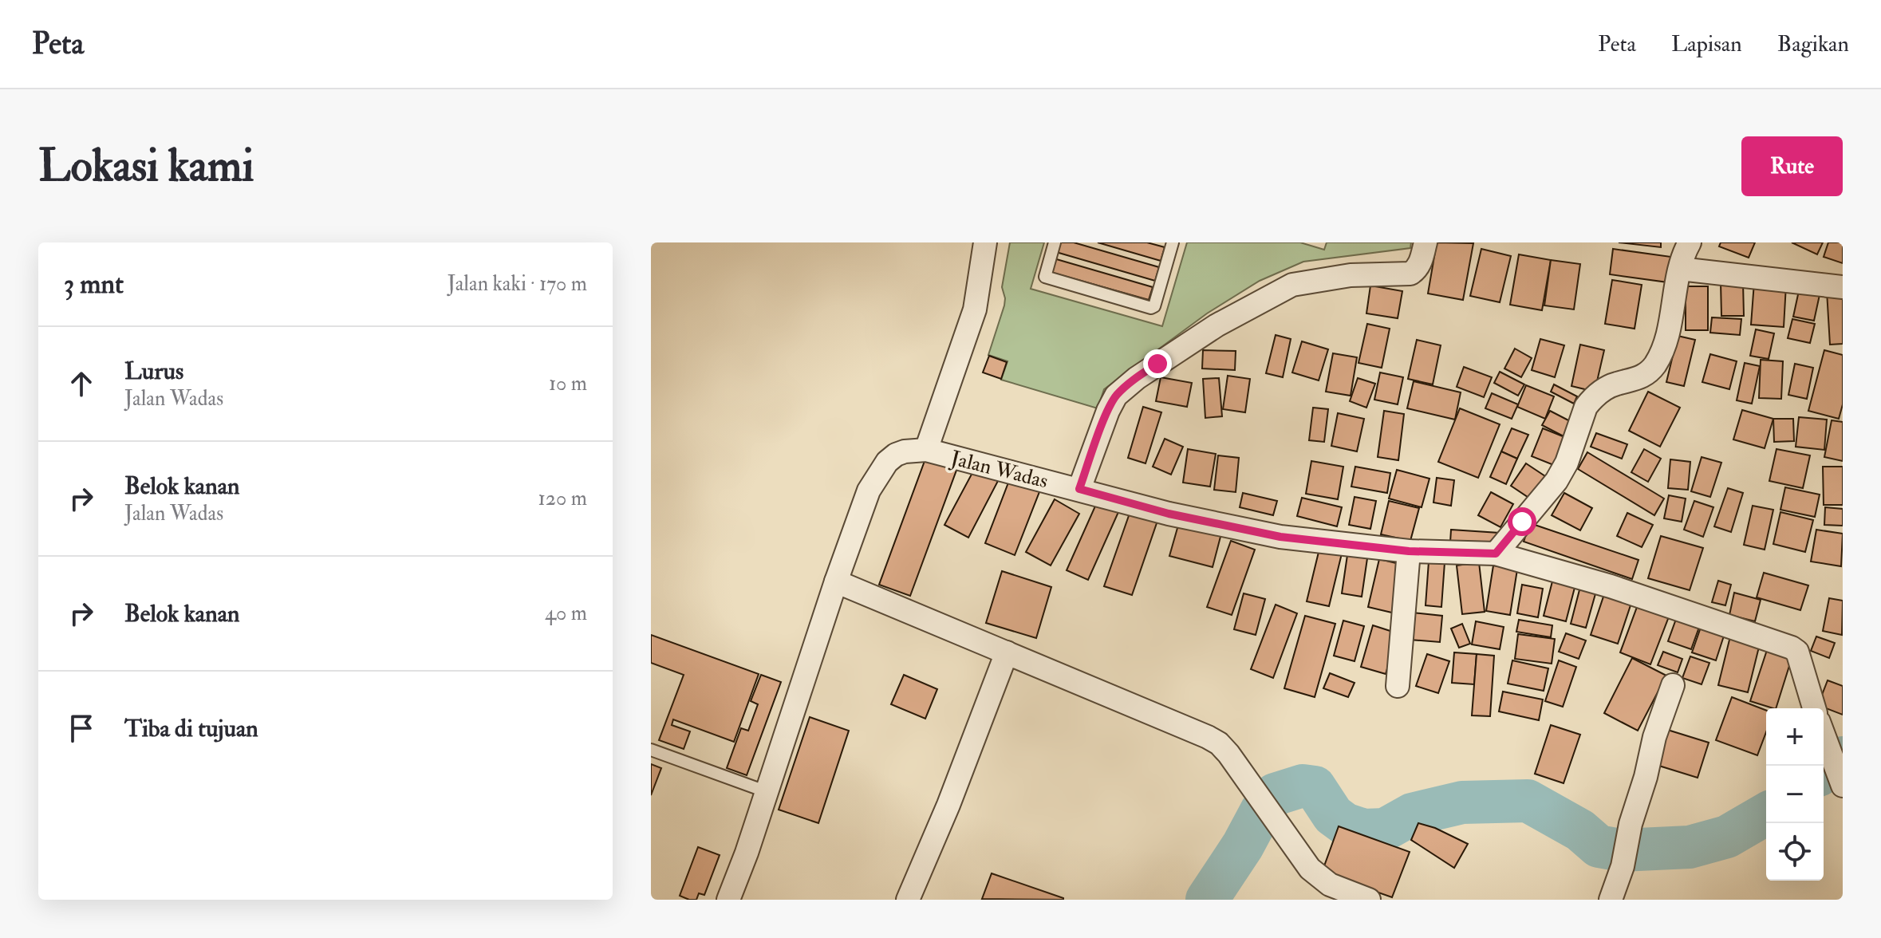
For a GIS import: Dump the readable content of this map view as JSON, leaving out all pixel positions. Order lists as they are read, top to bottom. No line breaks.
{"streets":{"street":["Jalan Wadas"]},"page":{"header":"Peta","nav":["Peta","Lapisan","Bagikan"],"buttons":"Rute","title":"Lokasi kami","heading":["3 mnt","Jalan kaki · 170 m"],"list":[["Lurus","Jalan Wadas","10 m"],["Belok kanan","Jalan Wadas","120 m"],["Belok kanan","40 m"],"Tiba di tujuan"],"map_buttons":["+","−"]}}
